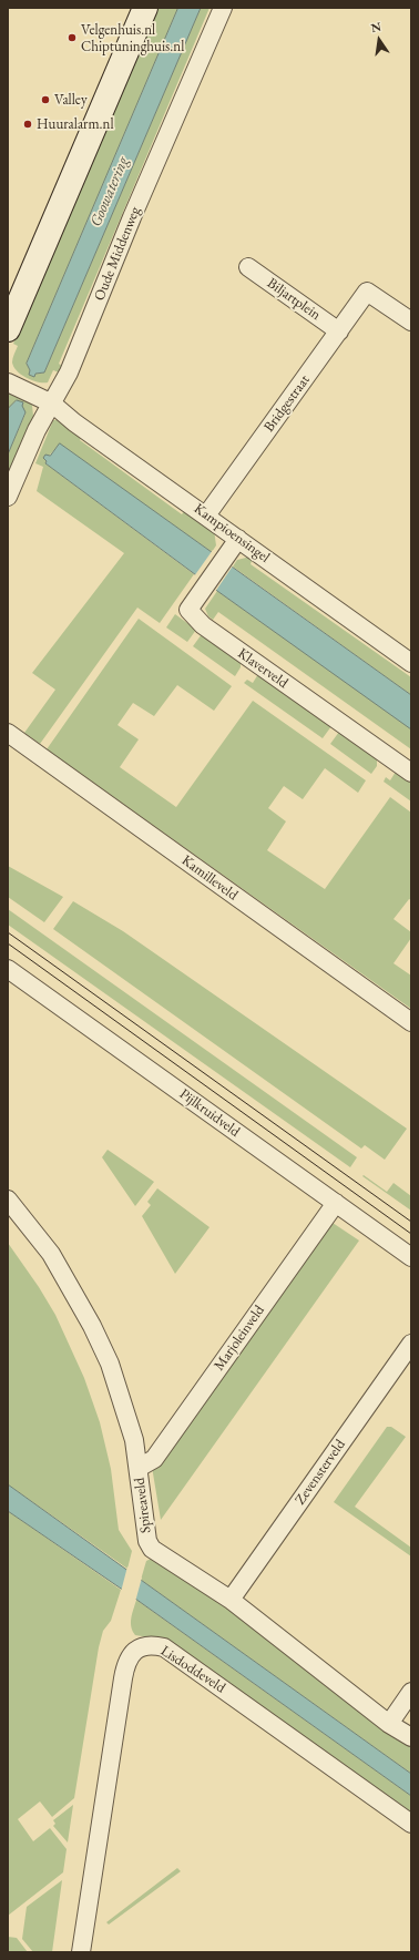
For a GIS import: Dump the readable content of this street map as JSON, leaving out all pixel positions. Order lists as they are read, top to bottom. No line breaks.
{"streets":{"street":["Oude Middenweg","Biljartplein","Bridgestraat","Kampioensingel","Klaverveld","Kamilleveld","Pijlkruidveld","Marjoleinveld","Zevensterveld","Spireaveld","Lisdoddeveld"]},"crossings":[["Oude Middenweg","Kampioensingel"],["Biljartplein","Bridgestraat"],["Bridgestraat","Kampioensingel"],["Kampioensingel","Klaverveld"],["Pijlkruidveld","Marjoleinveld"],["Marjoleinveld","Spireaveld"],["Zevensterveld","Spireaveld"]],"water":["Goowatering"],"places":["Velgenhuis.nl Chiptuninghuis.nl","Valley","Huuralarm.nl"],"north":"top"}
